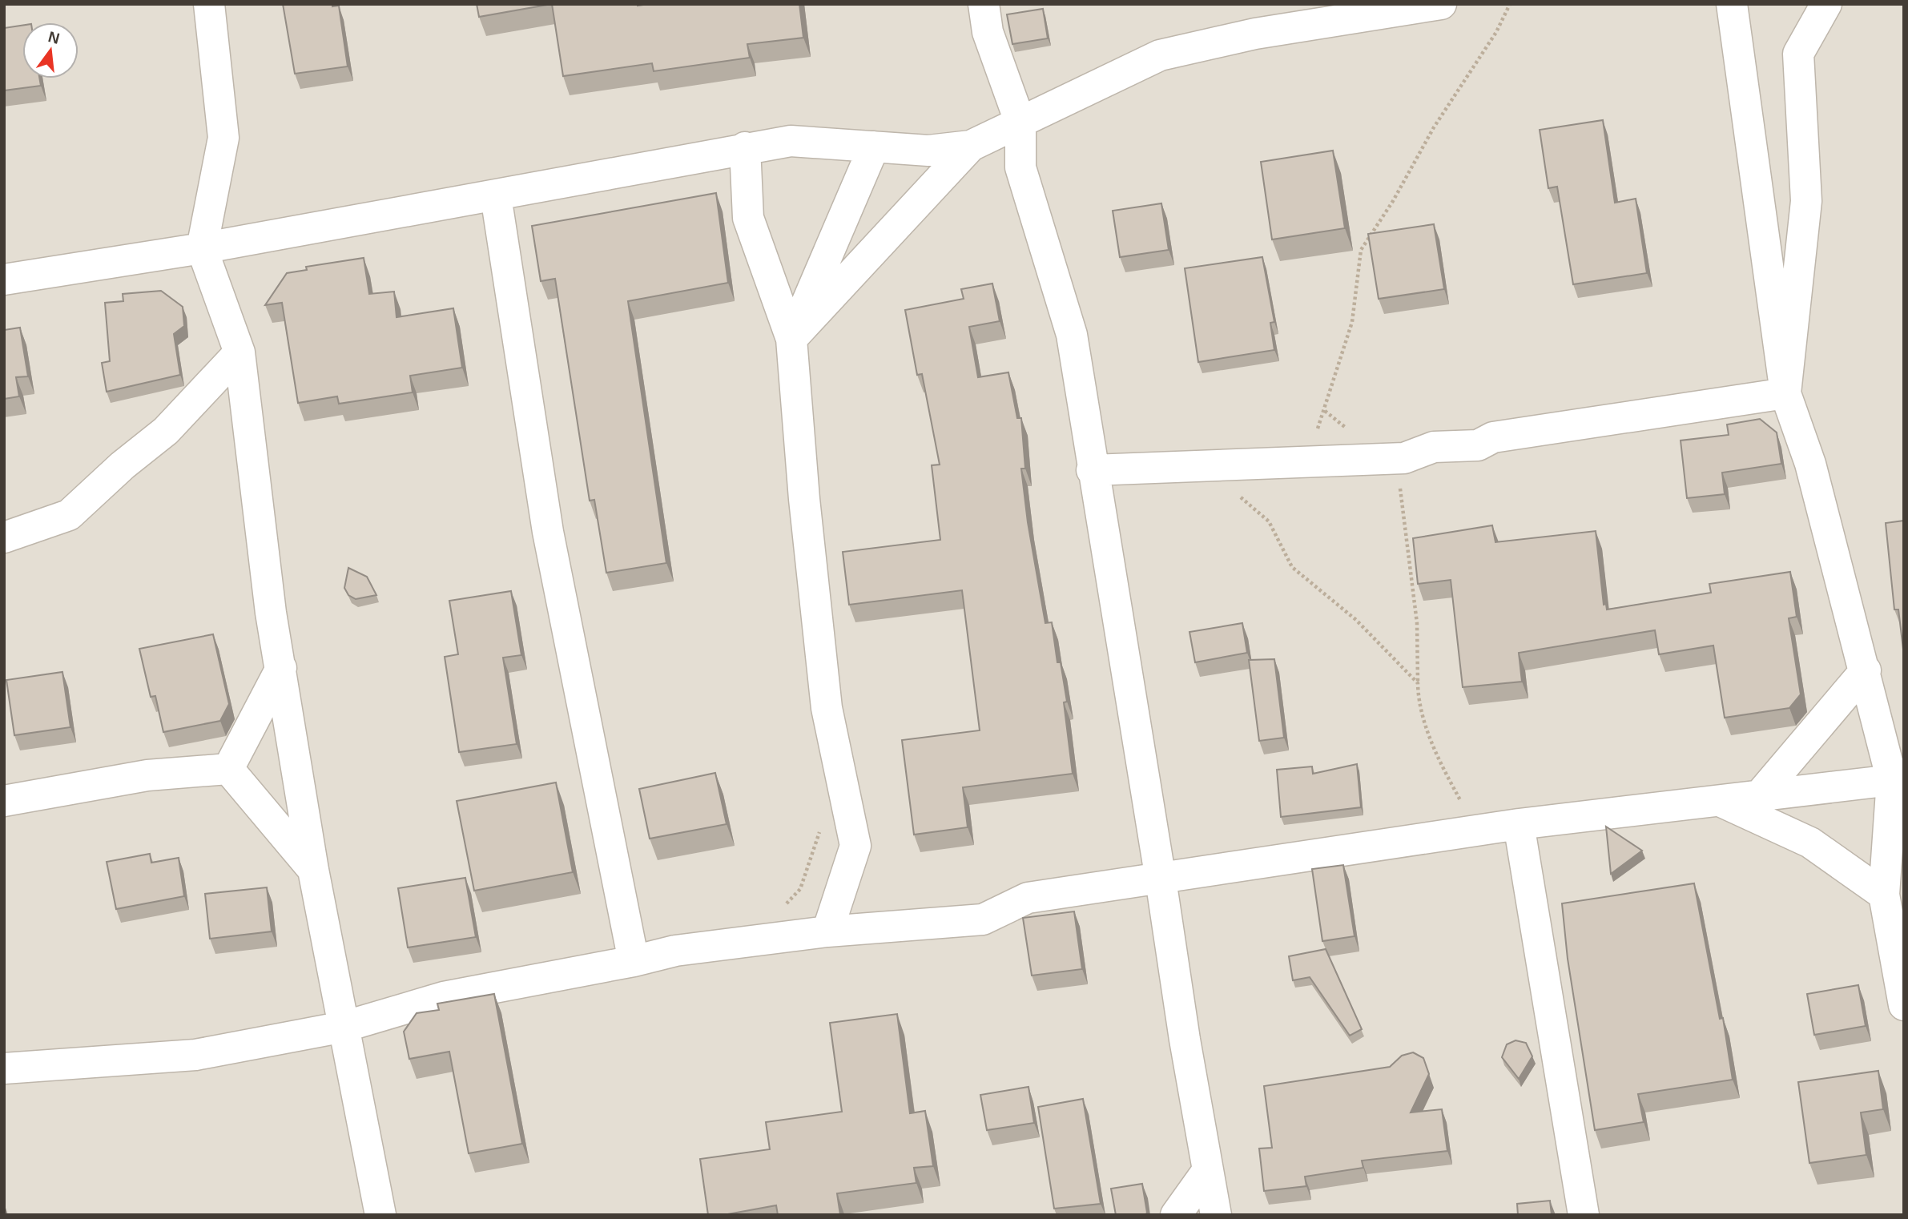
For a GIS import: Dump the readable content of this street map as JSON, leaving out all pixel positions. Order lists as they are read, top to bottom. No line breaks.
{"north":"top"}
